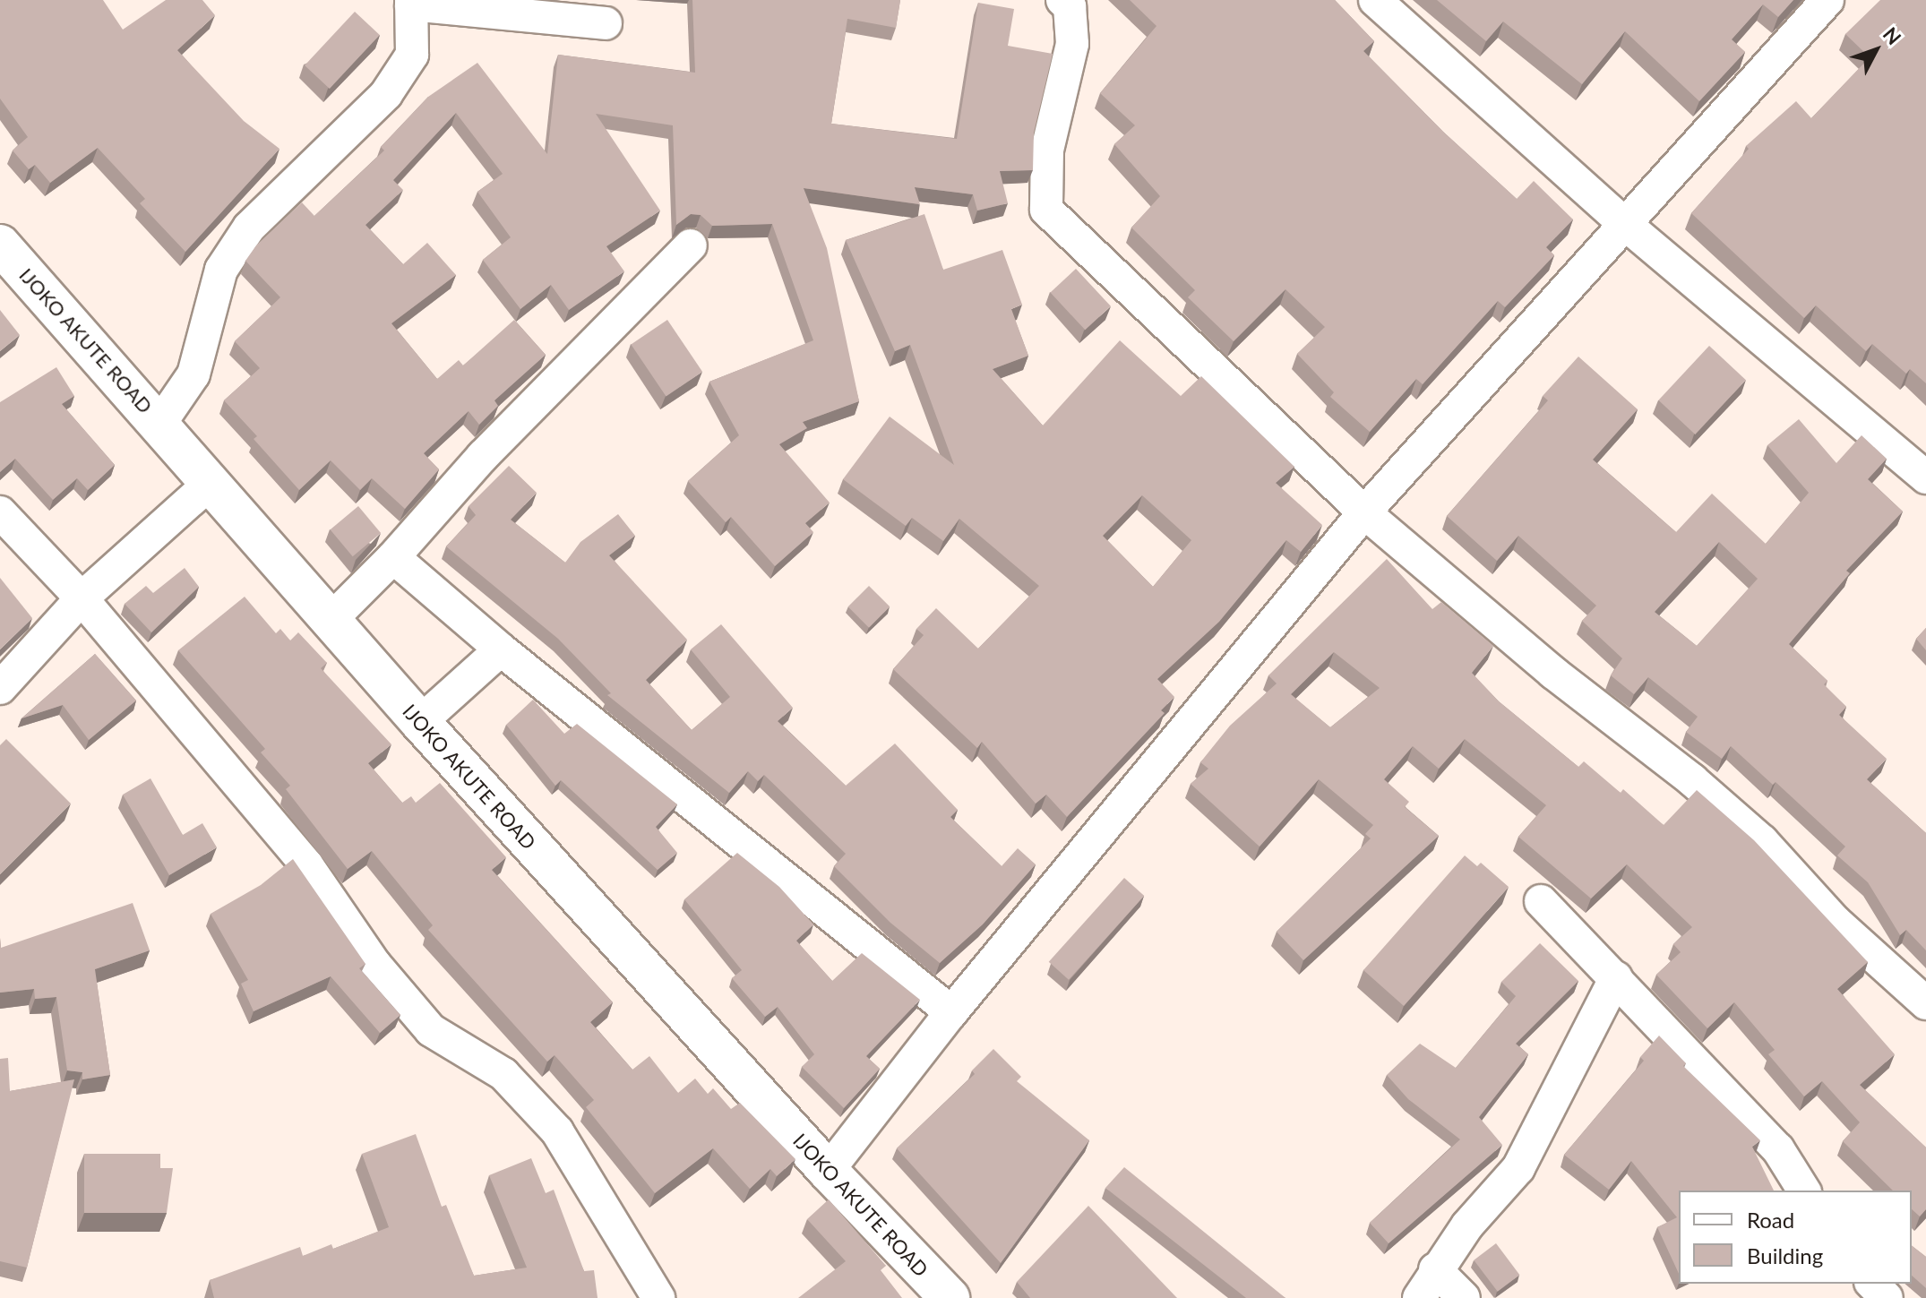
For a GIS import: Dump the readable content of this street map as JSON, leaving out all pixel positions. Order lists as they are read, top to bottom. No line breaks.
{"streets":{"main road":["IJOKO AKUTE ROAD"]},"legend":["Road","Building"],"north":"top right"}
